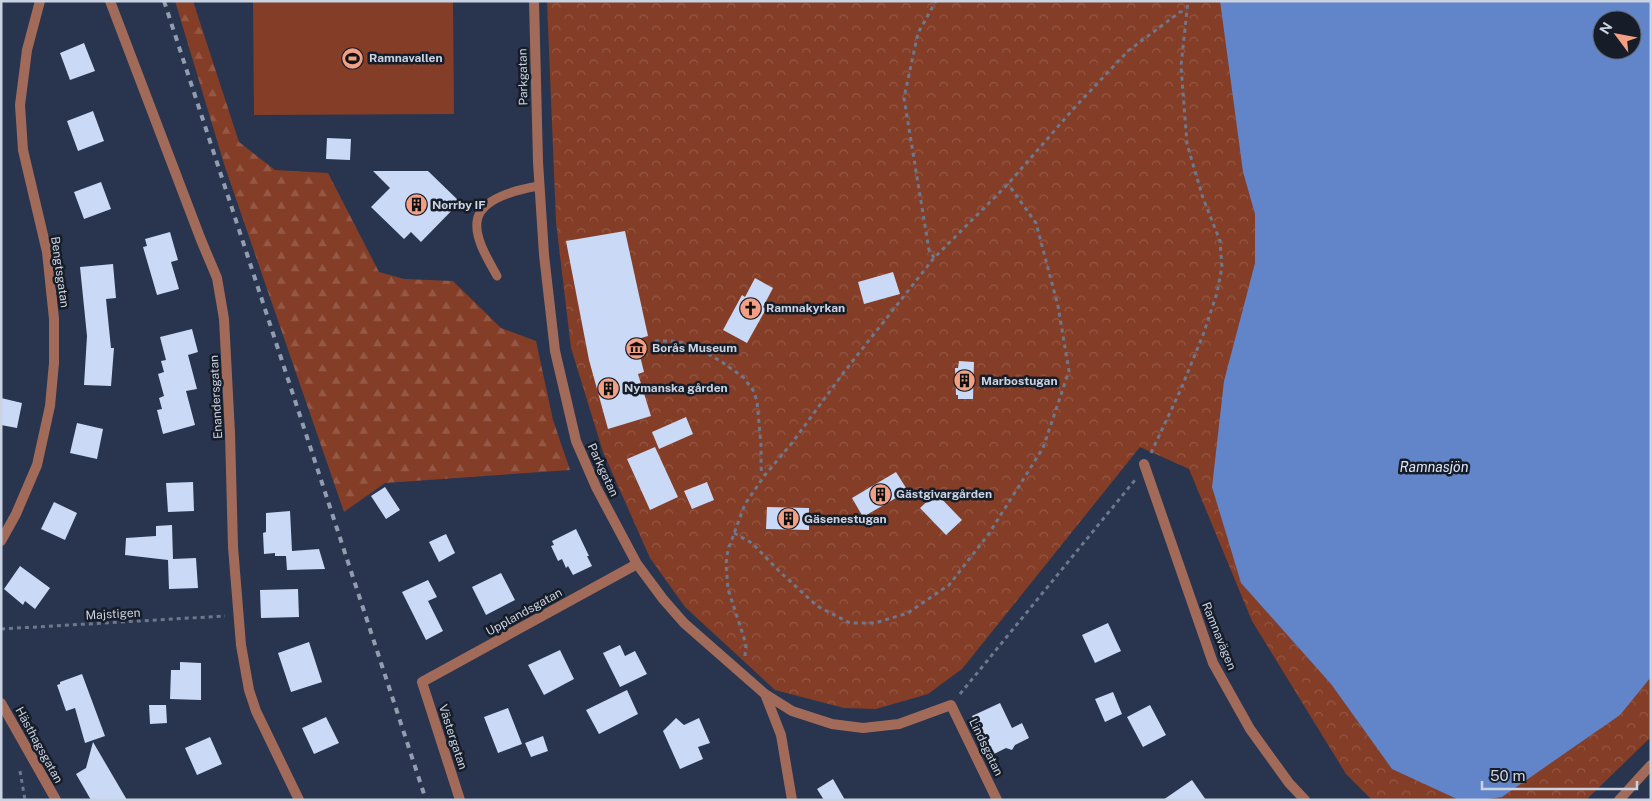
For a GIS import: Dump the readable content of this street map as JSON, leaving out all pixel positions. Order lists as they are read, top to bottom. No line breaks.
{"streets":{"street":["Parkgatan","Bengtsgatan","Enandersgatan","Upplandsgatan","Ramnavägen","Västergatan","Hästhagsgatan","Lindsgatan"],"path":["Majstigen"]},"crossings":[["Parkgatan","Upplandsgatan"],["Parkgatan","Lindsgatan"],["Upplandsgatan","Västergatan"]],"water":["Ramnasjön"],"places":{"sports":["Ramnavallen"],"building":["Norrby IF","Marbostugan","Nymanska gården","Gästgivargården","Gäsenestugan"],"church":["Ramnakyrkan"],"museum":["Borås Museum"]},"scale_bar":"50 m","north":"top left"}
